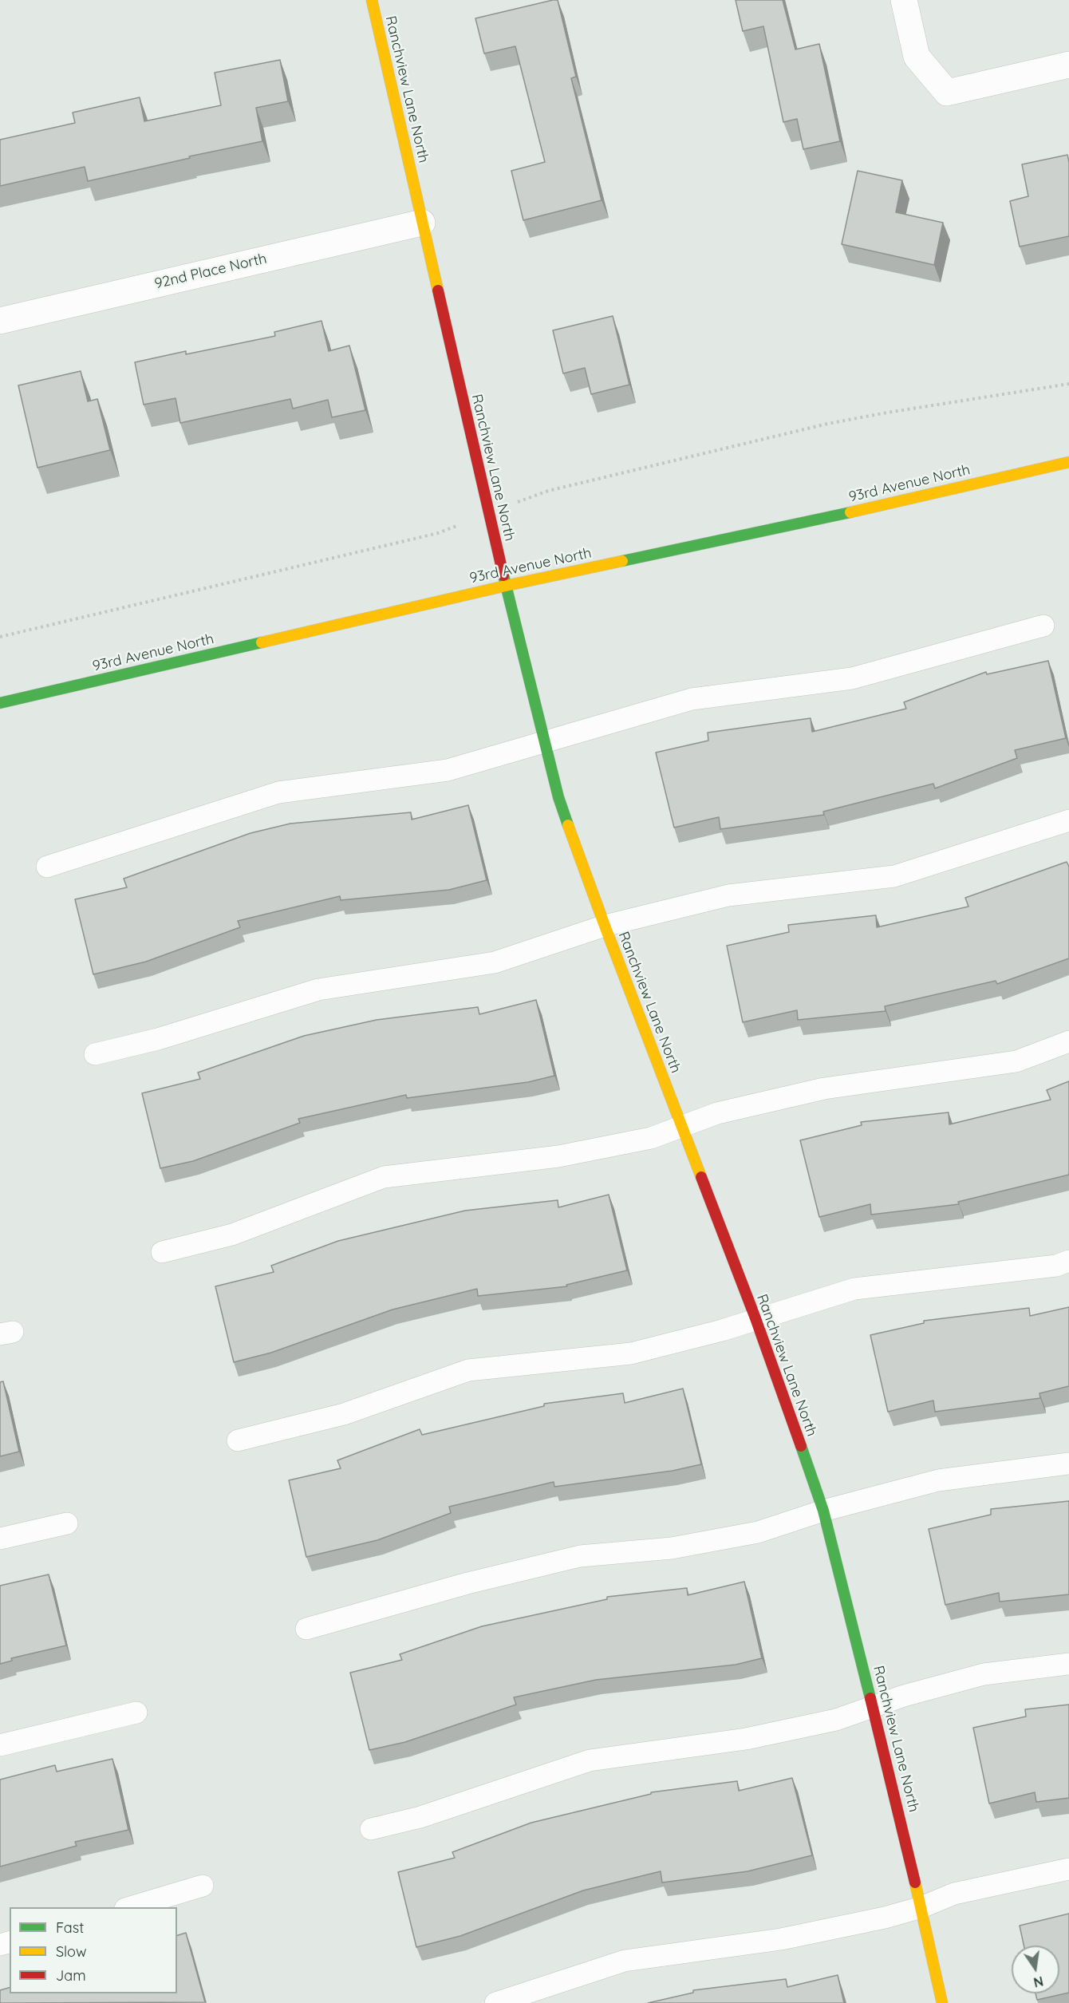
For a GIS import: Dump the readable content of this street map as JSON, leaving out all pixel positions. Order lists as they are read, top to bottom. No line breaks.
{"streets":{"street":["Ranchview Lane North","92nd Place North","93rd Avenue North"]},"crossings":[["Ranchview Lane North","92nd Place North"],["Ranchview Lane North","93rd Avenue North"]],"legend":["Fast","Slow","Jam"],"north":"bottom"}
